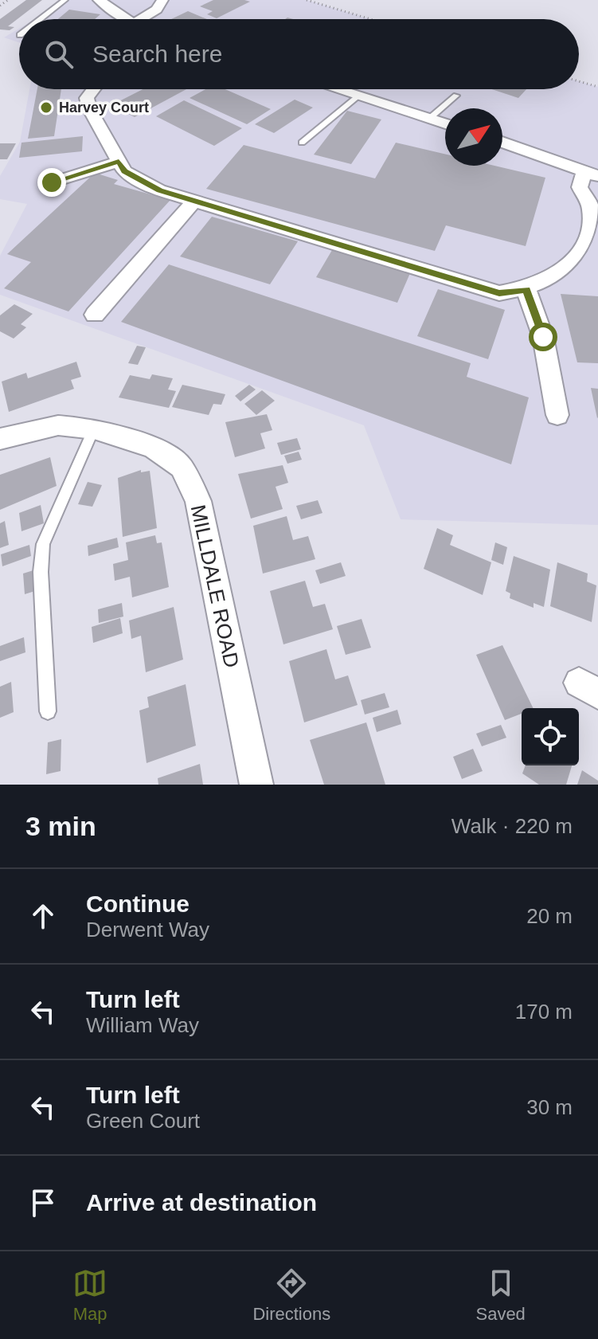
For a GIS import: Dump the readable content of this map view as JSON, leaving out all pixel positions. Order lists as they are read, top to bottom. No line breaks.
{"streets":{"street":["MILLDALE ROAD"]},"places":["Harvey Court"],"north":"top right","page":{"search":"Search here","heading":["3 min","Walk · 220 m"],"list":[["Continue","Derwent Way","20 m"],["Turn left","William Way","170 m"],["Turn left","Green Court","30 m"],"Arrive at destination"],"nav":["Map","Directions","Saved"]}}
